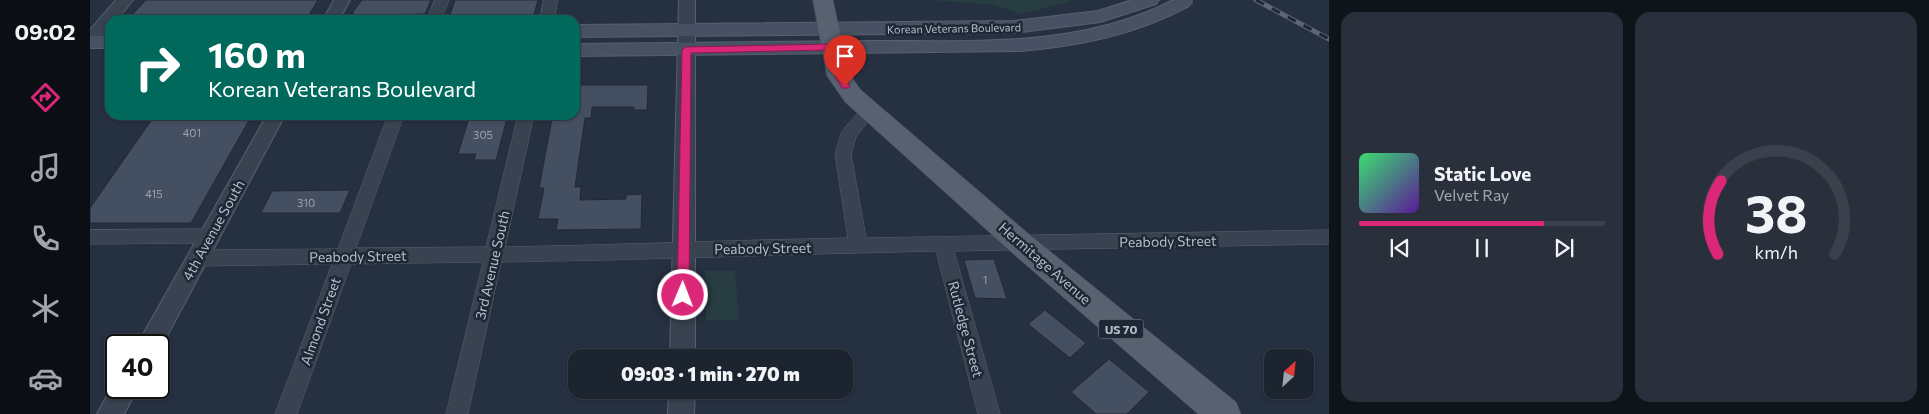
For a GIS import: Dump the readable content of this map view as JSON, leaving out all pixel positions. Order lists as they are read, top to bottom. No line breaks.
{"streets":{"main road":["Korean Veterans Boulevard","Hermitage Avenue","US 70"],"street":["4th Avenue South","Peabody Street","3rd Avenue South","Almond Street","Rutledge Street"]},"crossings":[["Korean Veterans Boulevard","US 70"],["4th Avenue South","Peabody Street"],["Peabody Street","Hermitage Avenue"],["Peabody Street","3rd Avenue South"],["Peabody Street","Almond Street"],["Peabody Street","Rutledge Street"],["Hermitage Avenue","US 70"]],"house_numbers":["401","305","415","310","1"],"north":"top right","page":{"tabs":"09:02","turn":["160 m","Korean Veterans Boulevard"],"song":["Static Love","Velvet Ray"],"limit":"40","trip":"09:03 · 1 min · 270 m","gauge":["38","km/h"]}}
